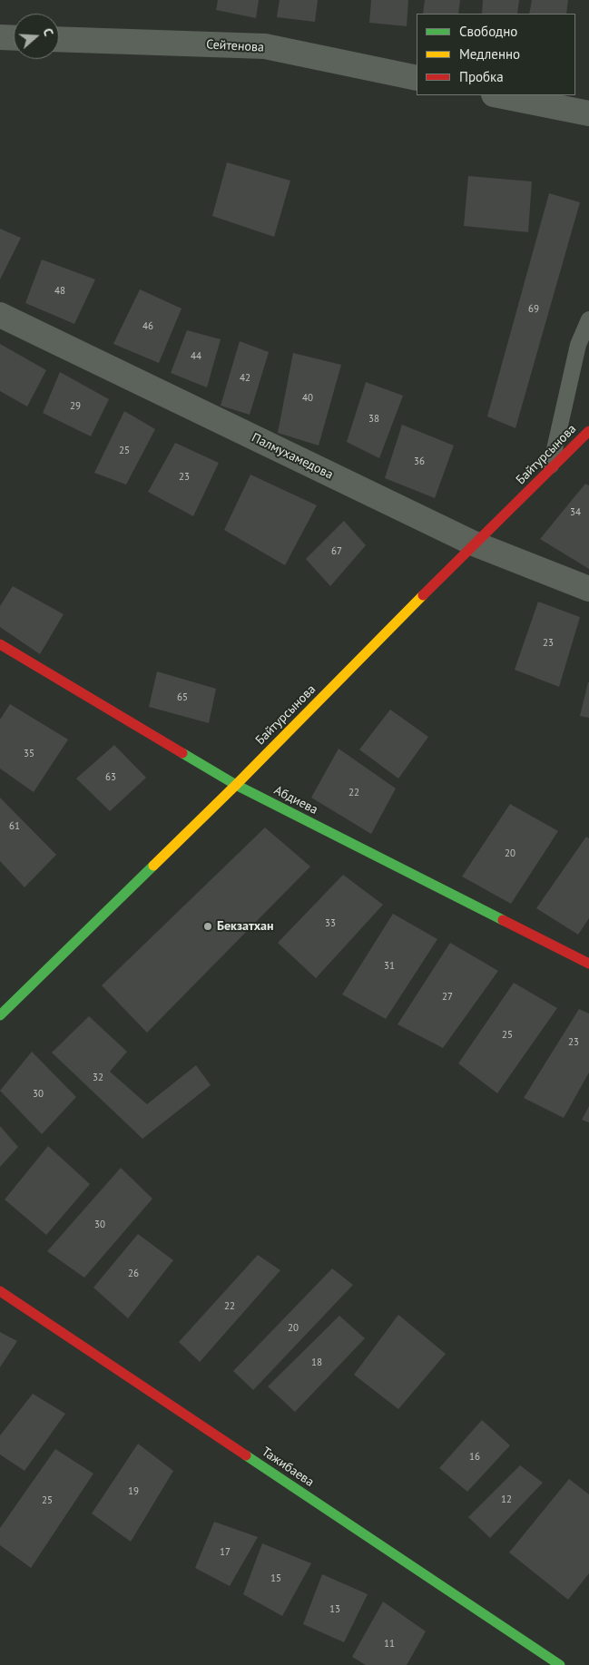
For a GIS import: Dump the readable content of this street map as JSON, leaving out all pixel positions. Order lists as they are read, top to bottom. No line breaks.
{"streets":{"street":["Сейтенова","Байтурсынова","Палмухамедова","Абдиева","Тажибаева"]},"crossings":[["Байтурсынова","Палмухамедова"],["Байтурсынова","Абдиева"]],"places":["Бекзатхан"],"house_numbers":["48","69","46","44","42","40","29","38","25","36","23","34","67","23","65","35","63","22","61","20","33","31","27","25","23","32","30","30","26","22","20","18","16","19","12","25","17","15","13","11"],"legend":["Свободно","Медленно","Пробка"],"north":"right"}
